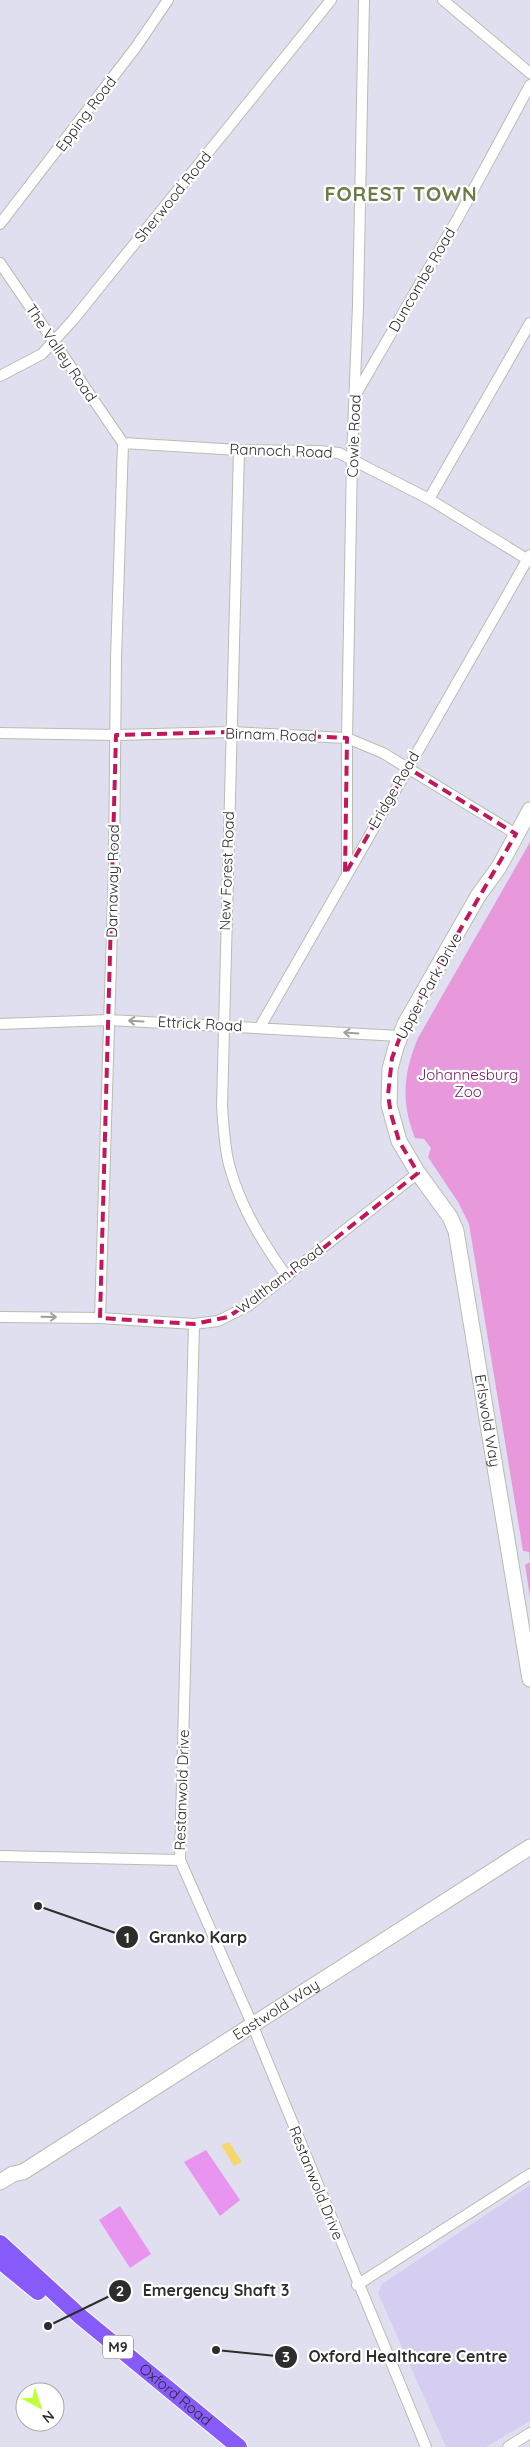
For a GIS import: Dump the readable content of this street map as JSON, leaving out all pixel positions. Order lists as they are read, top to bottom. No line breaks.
{"streets":{"main road":["Upper Park Drive","Erlswold Way","Eastwold Way","M9","Oxford Road"],"street":["Epping Road","Sherwood Road","Duncombe Road","The Valley Road","Cowie Road","Rannoch Road","Birnam Road","Eridge Road","New Forest Road","Darnaway Road","Ettrick Road","Waltham Road","Restanwold Drive"]},"crossings":[["Sherwood Road","The Valley Road"],["Duncombe Road","Cowie Road"],["The Valley Road","Rannoch Road"],["The Valley Road","Darnaway Road"],["Cowie Road","Rannoch Road"],["Cowie Road","Birnam Road"],["Cowie Road","Eridge Road"],["Rannoch Road","Eridge Road"],["Rannoch Road","New Forest Road"],["Rannoch Road","Darnaway Road"],["Birnam Road","Eridge Road"],["Birnam Road","New Forest Road"],["Birnam Road","Darnaway Road"],["Birnam Road","Upper Park Drive"],["Eridge Road","Ettrick Road"],["New Forest Road","Ettrick Road"],["New Forest Road","Waltham Road"],["Darnaway Road","Ettrick Road"],["Darnaway Road","Waltham Road"],["Upper Park Drive","Ettrick Road"],["Upper Park Drive","Waltham Road"],["Upper Park Drive","Erlswold Way"],["Waltham Road","Erlswold Way"],["Waltham Road","Restanwold Drive"],["Restanwold Drive","Eastwold Way"]],"one_way":["Ettrick Road"],"districts":["FOREST TOWN"],"parks":["Johannesburg Zoo"],"places":["Granko Karp","Emergency Shaft 3","Oxford Healthcare Centre"],"north":"bottom right"}
